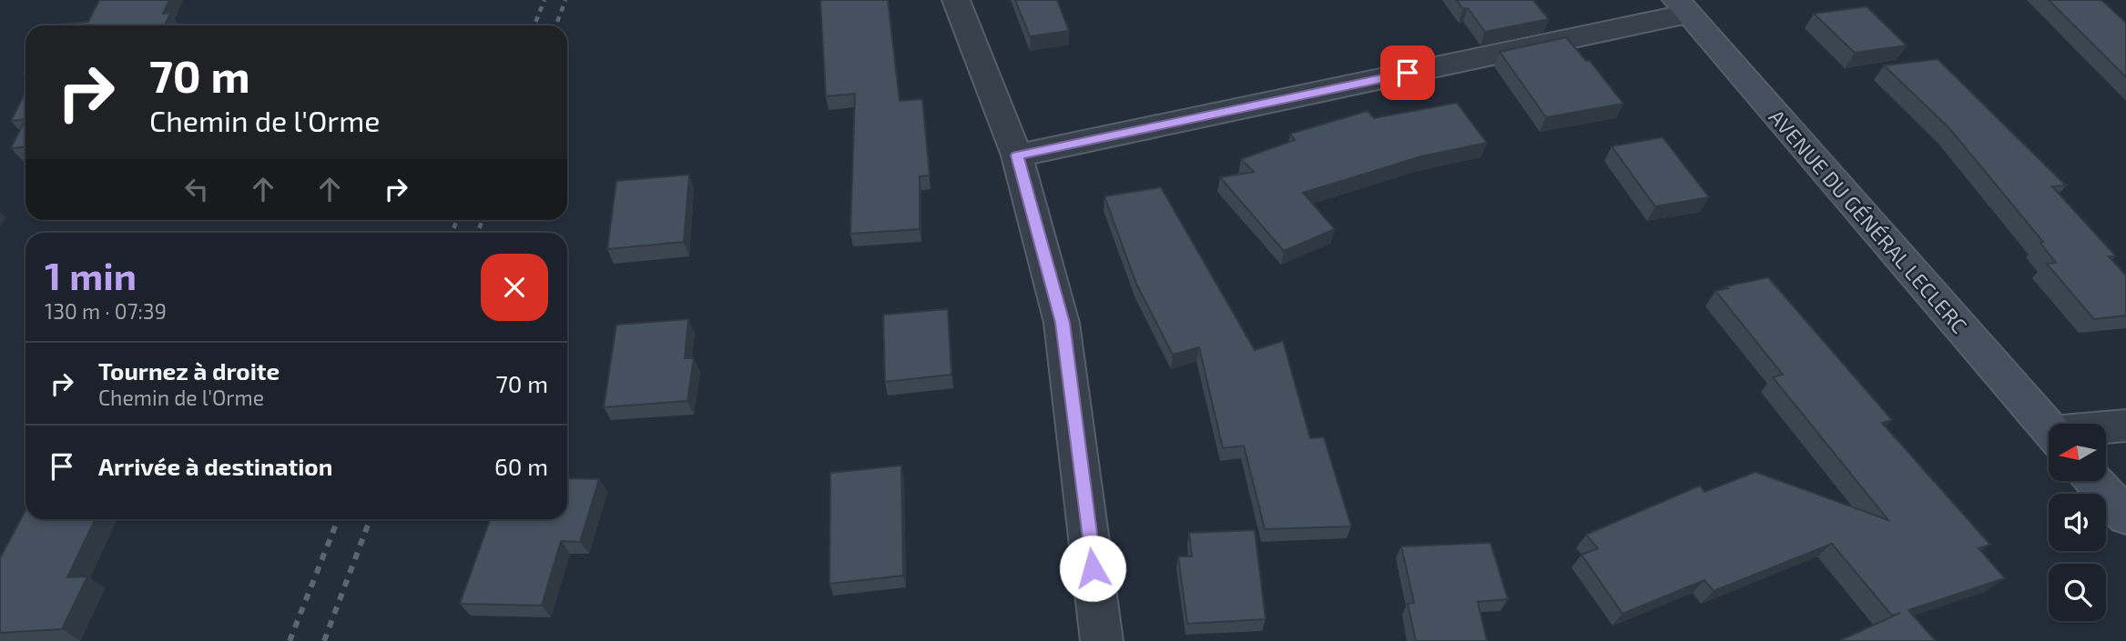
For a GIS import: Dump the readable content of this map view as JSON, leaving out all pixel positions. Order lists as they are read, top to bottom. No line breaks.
{"streets":{"main road":["AVENUE DU GÉNÉRAL LECLERC"]},"north":"left","page":{"turn":["70 m","Chemin de l'Orme"],"heading":["1 min","130 m · 07:39"],"list":[{"name":"Tournez à droite","note":"Chemin de l'Orme","value":"70 m"},{"name":"Arrivée à destination","value":"60 m"}]}}
